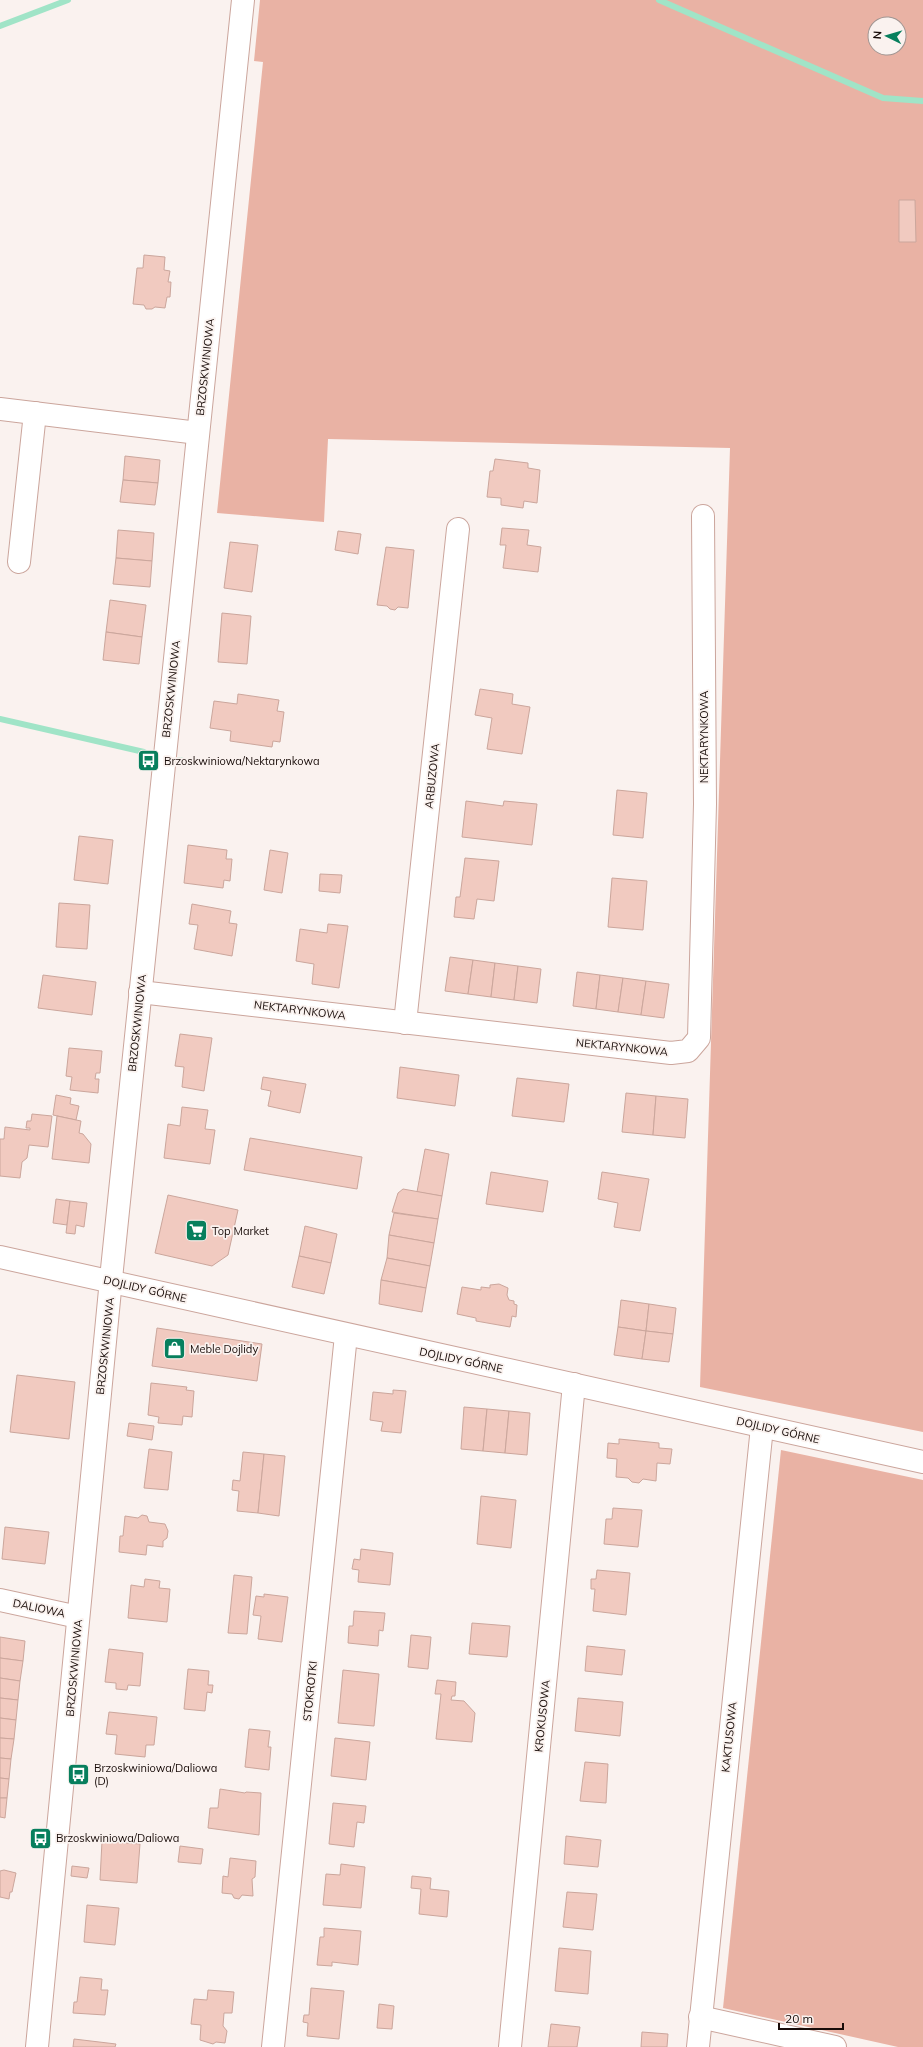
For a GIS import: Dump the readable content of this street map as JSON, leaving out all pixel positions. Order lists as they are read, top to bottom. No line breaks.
{"streets":{"street":["BRZOSKWINIOWA","NEKTARYNKOWA","ARBUZOWA","DOJLIDY GÓRNE","DALIOWA","STOKROTKI","KROKUSOWA","KAKTUSOWA"]},"crossings":[["BRZOSKWINIOWA","NEKTARYNKOWA"],["BRZOSKWINIOWA","DOJLIDY GÓRNE"],["BRZOSKWINIOWA","DALIOWA"],["NEKTARYNKOWA","ARBUZOWA"],["DOJLIDY GÓRNE","STOKROTKI"],["DOJLIDY GÓRNE","KROKUSOWA"],["DOJLIDY GÓRNE","KAKTUSOWA"]],"places":{"bus stop":["Brzoskwiniowa/Nektarynkowa","Brzoskwiniowa/Daliowa (D)","Brzoskwiniowa/Daliowa"],"supermarket":["Top Market"],"shop":["Meble Dojlidy"]},"scale_bar":"20 m","north":"left"}
